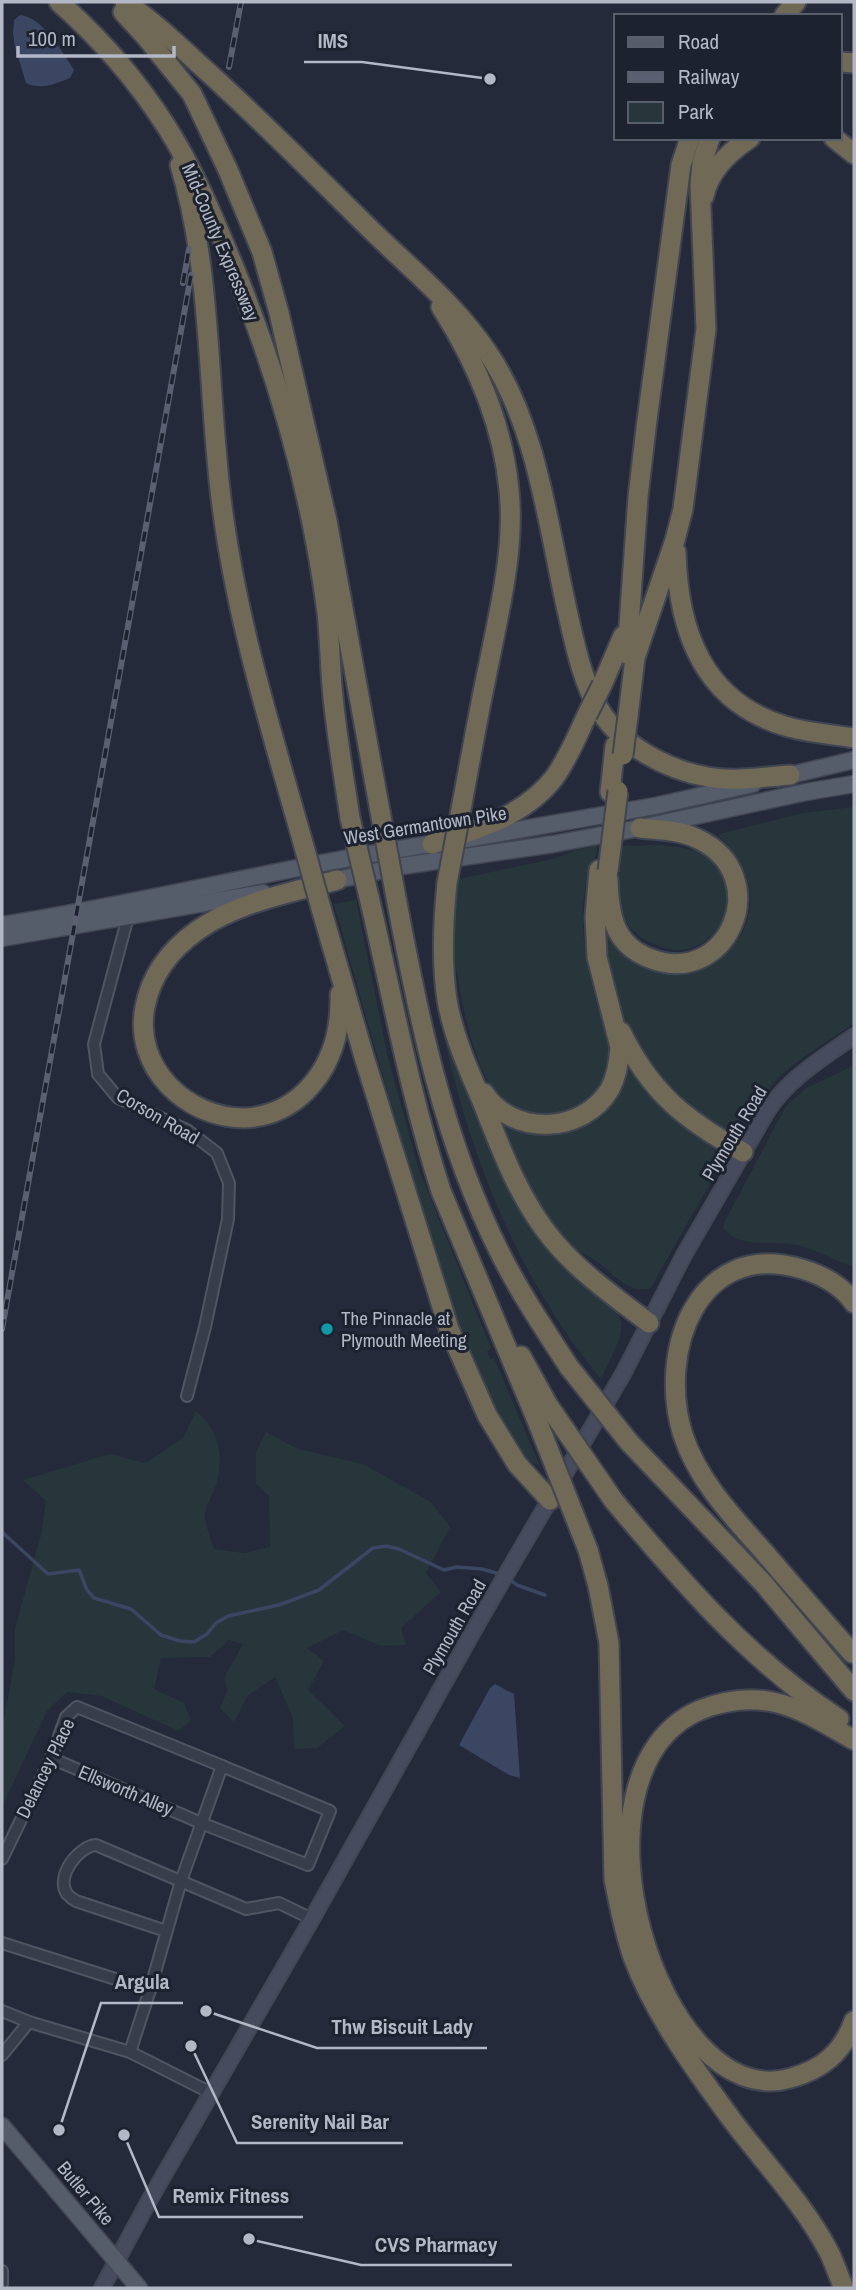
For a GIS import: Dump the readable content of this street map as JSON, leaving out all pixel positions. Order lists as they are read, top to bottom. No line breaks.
{"streets":{"highway":["Mid-County Expressway"],"main road":["West Germantown Pike","Plymouth Road","Butler Pike"],"street":["Corson Road","Delancey Place","Ellsworth Alley"]},"crossings":[["West Germantown Pike","Corson Road"],["Plymouth Road","Butler Pike"],["Delancey Place","Ellsworth Alley"]],"places":["IMS","The Pinnacle at Plymouth Meeting","Thw Biscuit Lady","Serenity Nail Bar","Argula","Remix Fitness","CVS Pharmacy"],"legend":["Road","Railway","Park"],"scale_bar":"100 m"}
